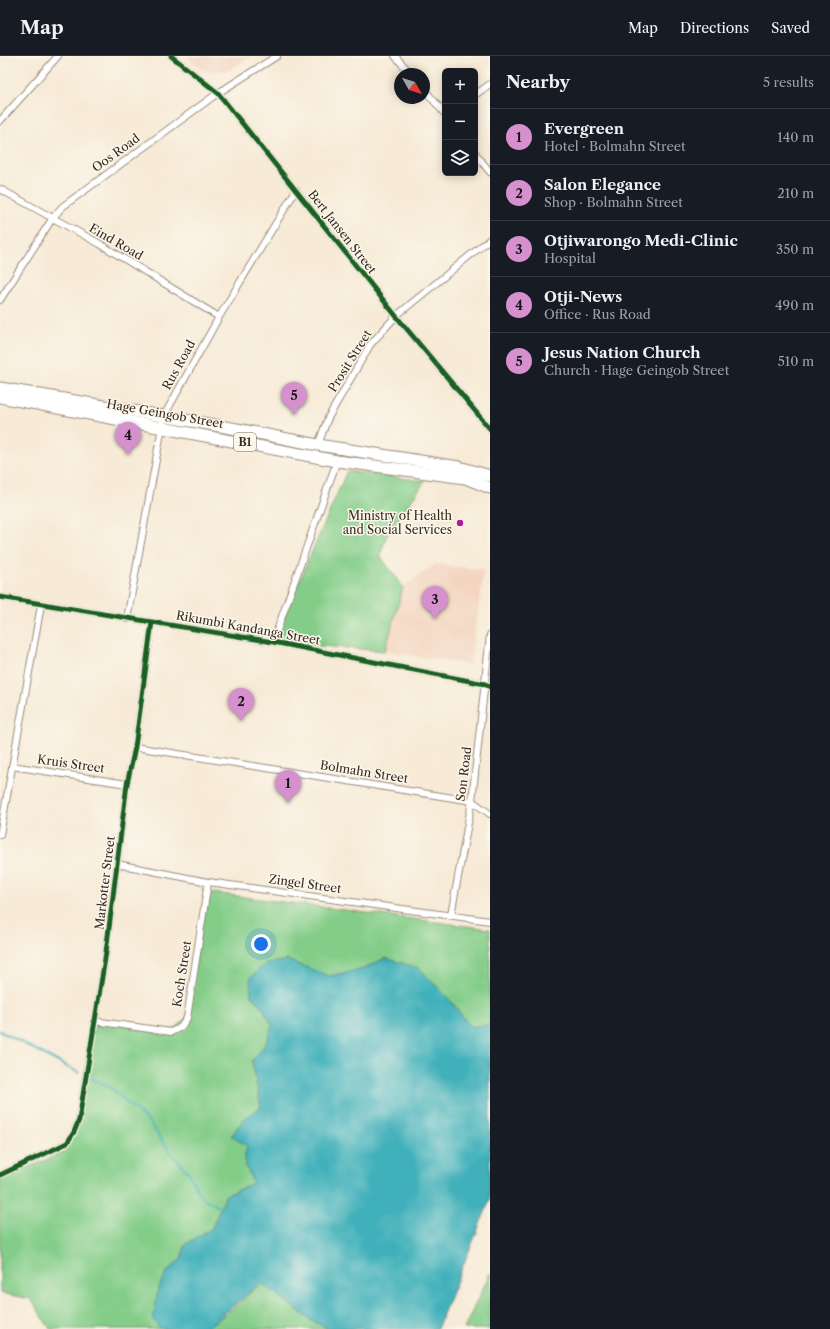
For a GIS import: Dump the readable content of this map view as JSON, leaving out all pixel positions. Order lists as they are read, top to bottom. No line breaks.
{"streets":{"highway":["Hage Geingob Street","B1"],"street":["Oos Road","Bert Jansen Street","Eind Road","Prosit Street","Rus Road","Rikumbi Kandanga Street","Kruis Street","Bolmahn Street","Son Road","Markotter Street","Zingel Street","Koch Street"]},"crossings":[["Oos Road","Bert Jansen Street"],["Oos Road","Eind Road"],["Bert Jansen Street","Prosit Street"],["Bert Jansen Street","Rus Road"],["Eind Road","Rus Road"],["Prosit Street","Hage Geingob Street"],["Rus Road","Hage Geingob Street"],["Rus Road","Rikumbi Kandanga Street"],["Rikumbi Kandanga Street","Son Road"],["Rikumbi Kandanga Street","Markotter Street"],["Kruis Street","Markotter Street"],["Bolmahn Street","Son Road"],["Bolmahn Street","Markotter Street"],["Son Road","Zingel Street"],["Markotter Street","Zingel Street"],["Markotter Street","Koch Street"],["Zingel Street","Koch Street"]],"places":["Ministry of Health and Social Services"],"north":"bottom right","page":{"header":"Map","nav":["Map","Directions","Saved"],"heading":["Nearby","5 results"],"map_buttons":["+","−"],"list":[{"mark":"1","name":"Evergreen","note":"Hotel · Bolmahn Street","value":"140 m"},{"mark":"2","name":"Salon Elegance","note":"Shop · Bolmahn Street","value":"210 m"},{"mark":"3","name":"Otjiwarongo Medi-Clinic","note":"Hospital","value":"350 m"},{"mark":"4","name":"Otji-News","note":"Office · Rus Road","value":"490 m"},{"mark":"5","name":"Jesus Nation Church","note":"Church · Hage Geingob Street","value":"510 m"}],"pins":["5","4","3","2","1"]}}
